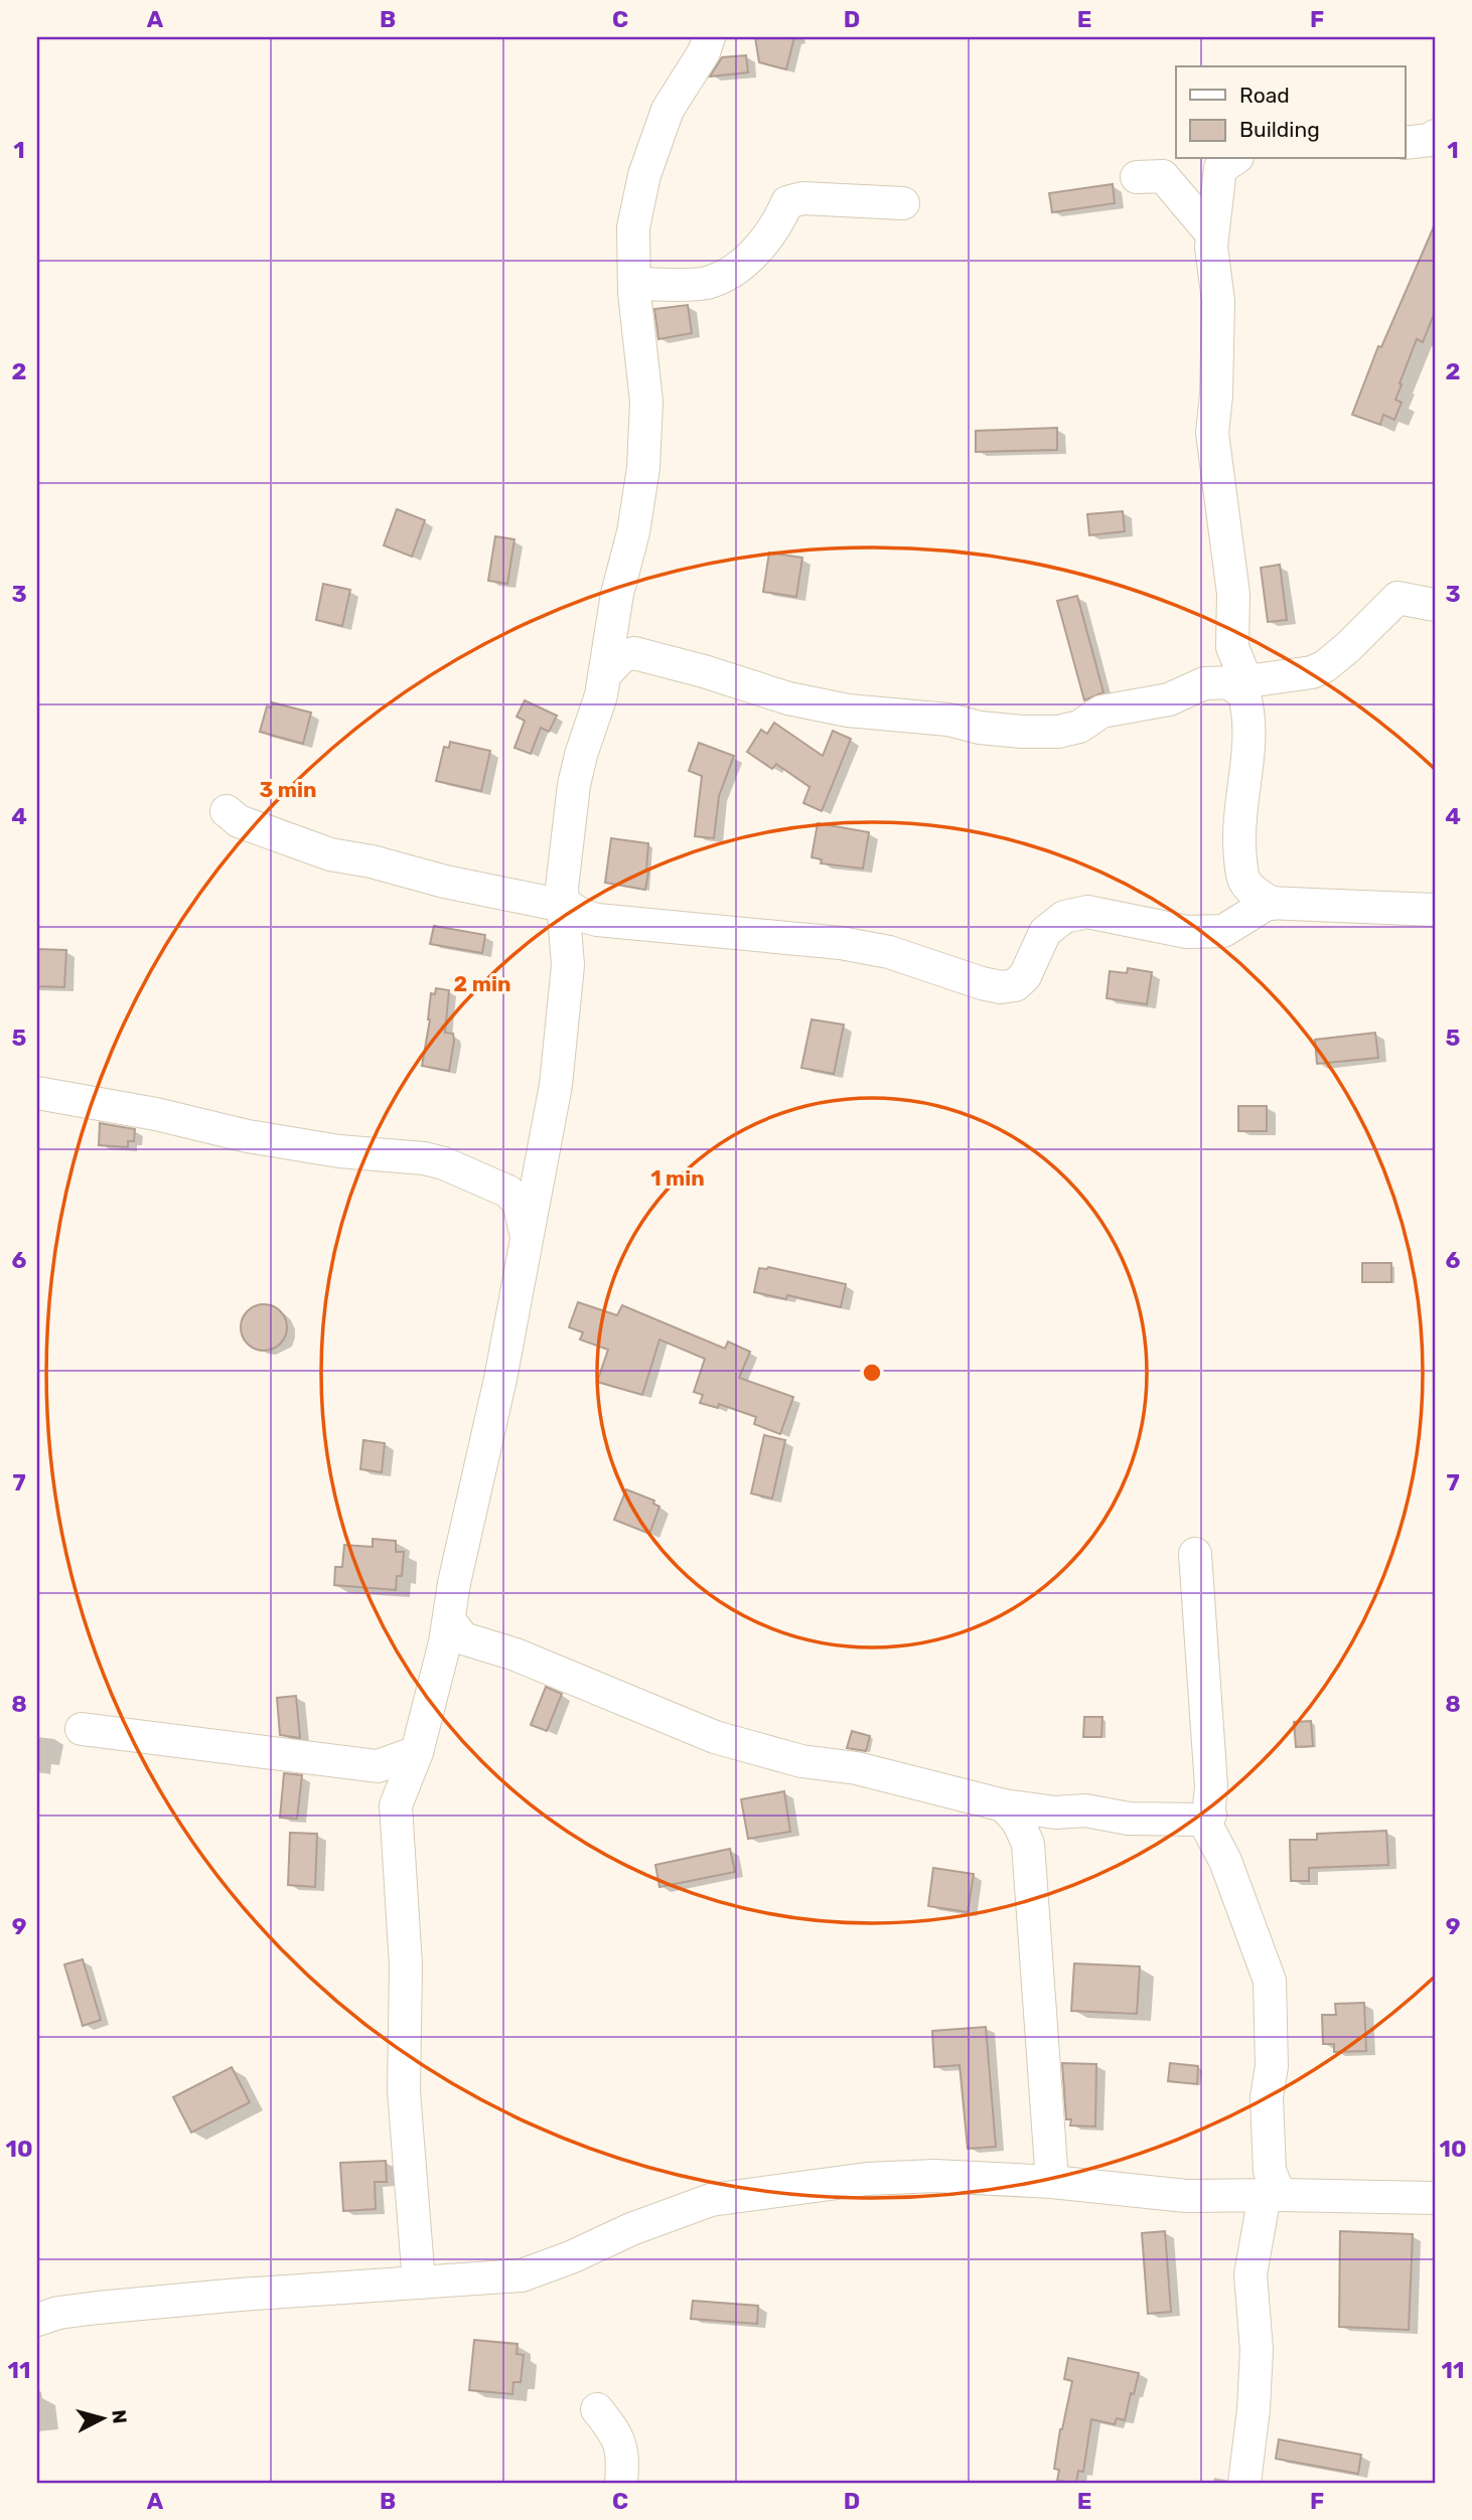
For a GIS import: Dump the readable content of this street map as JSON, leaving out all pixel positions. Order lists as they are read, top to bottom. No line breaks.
{"legend":["Road","Building"],"north":"right","grid":{"columns":["A","B","C","D","E","F"],"rows":["1","2","3","4","5","6","7","8","9","10","11"]},"rings":["3 min","2 min","1 min"]}
